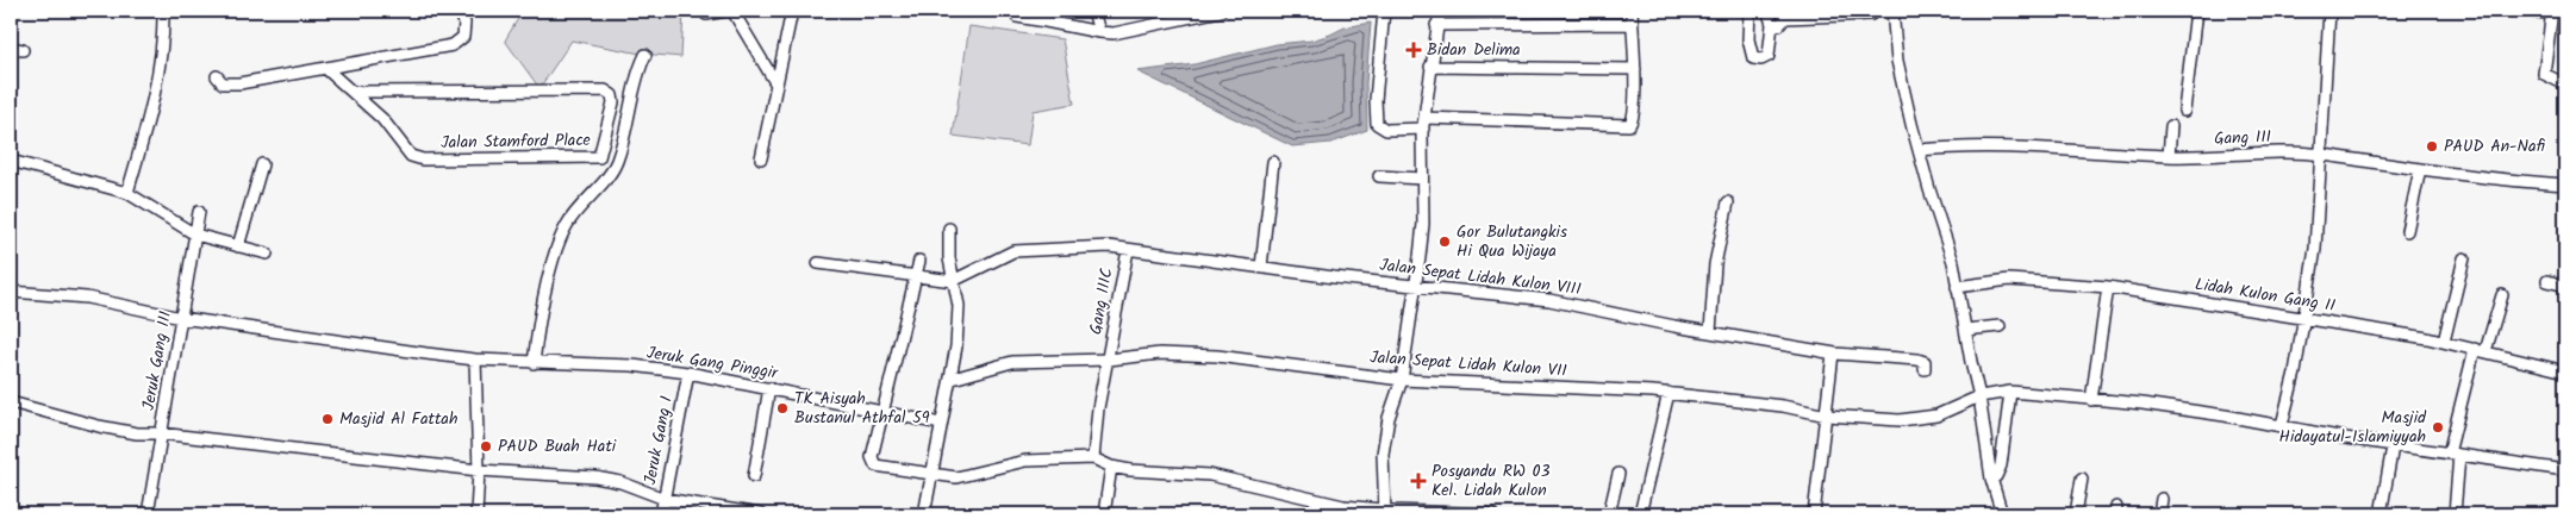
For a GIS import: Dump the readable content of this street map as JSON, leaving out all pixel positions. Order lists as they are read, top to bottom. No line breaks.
{"streets":{"street":["Gang III","Jalan Stamford Place","Jalan Sepat Lidah Kulon VIII","Lidah Kulon Gang II","Gang IIIC","Jeruk Gang III","Jeruk Gang Pinggir","Jalan Sepat Lidah Kulon VII","Jeruk Gang I"]},"crossings":[["Jalan Sepat Lidah Kulon VIII","Gang IIIC"],["Gang IIIC","Jalan Sepat Lidah Kulon VII"],["Jeruk Gang III","Jeruk Gang Pinggir"],["Jeruk Gang Pinggir","Jeruk Gang I"]],"places":{"health":["Bidan Delima","Posyandu RW 03 Kel. Lidah Kulon"],"other":["PAUD An-Nafi","Gor Bulutangkis Hi Qua Wijaya","TK Aisyah Bustanul Athfal 59","Masjid Al Fattah","Masjid Hidayatul-Islamiyyah","PAUD Buah Hati"]}}
